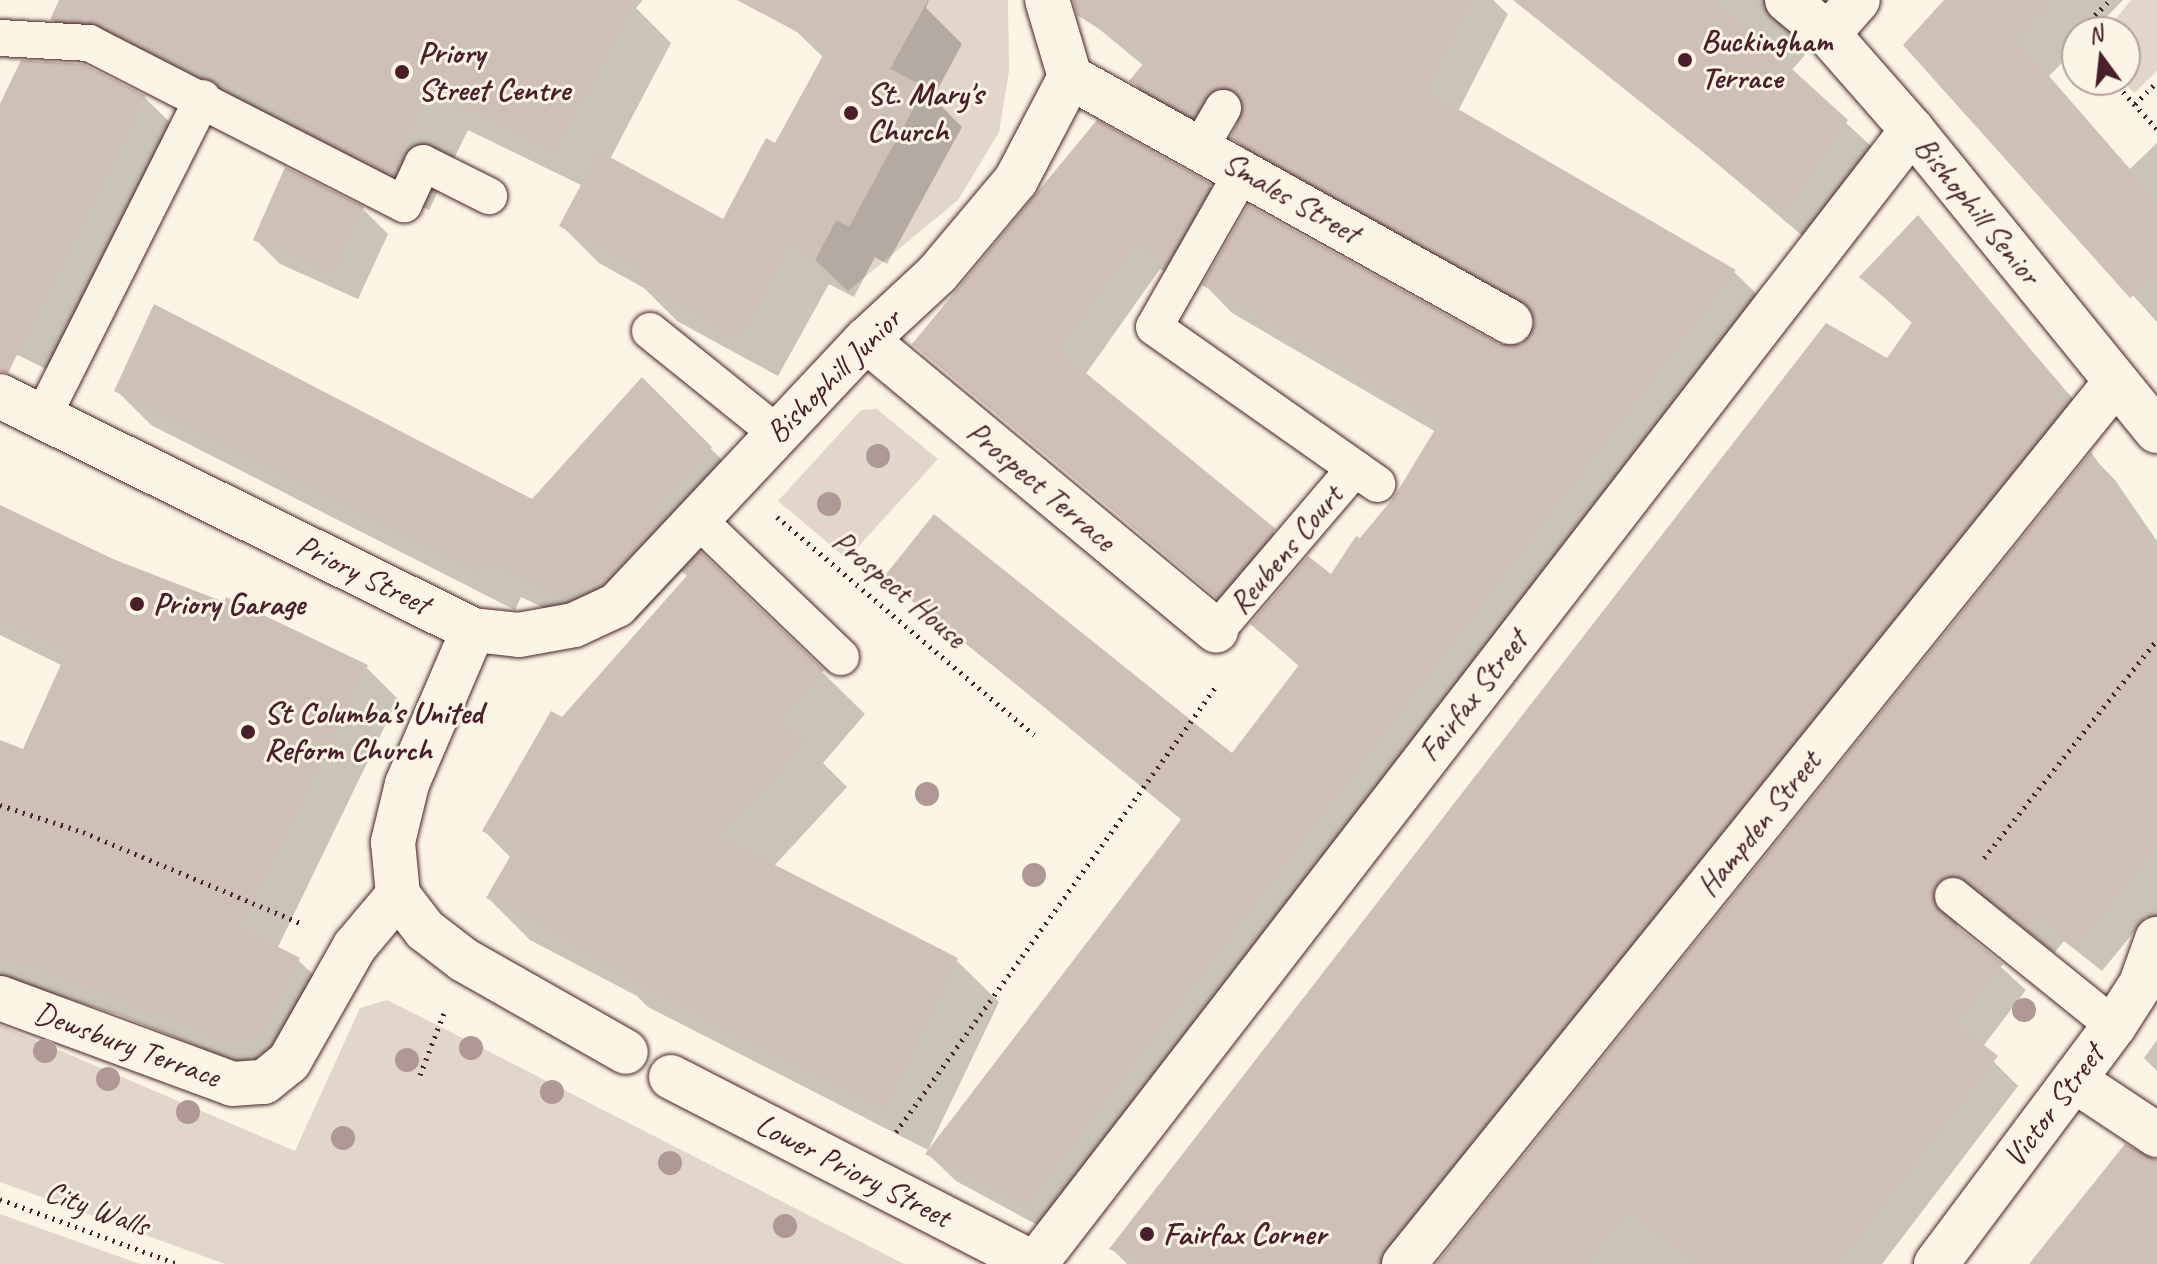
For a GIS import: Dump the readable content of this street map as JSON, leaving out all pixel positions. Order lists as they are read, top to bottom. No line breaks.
{"streets":{"street":["Smales Street","Bishophill Senior","Bishophill Junior","Prospect Terrace","Priory Street","Fairfax Street","Hampden Street","Dewsbury Terrace","Victor Street","Lower Priory Street"],"lane":["Reubens Court"],"path":["Prospect House","City Walls"]},"crossings":[["Smales Street","Bishophill Junior"],["Smales Street","Reubens Court"],["Bishophill Senior","Fairfax Street"],["Bishophill Senior","Hampden Street"],["Bishophill Junior","Prospect Terrace"],["Bishophill Junior","Priory Street"],["Bishophill Junior","Prospect House"],["Prospect Terrace","Reubens Court"],["Fairfax Street","Lower Priory Street"]],"places":["Buckingham Terrace","Priory Street Centre","St. Mary's Church","Priory Garage","St Columba's United Reform Church","Fairfax Corner"],"north":"top"}
